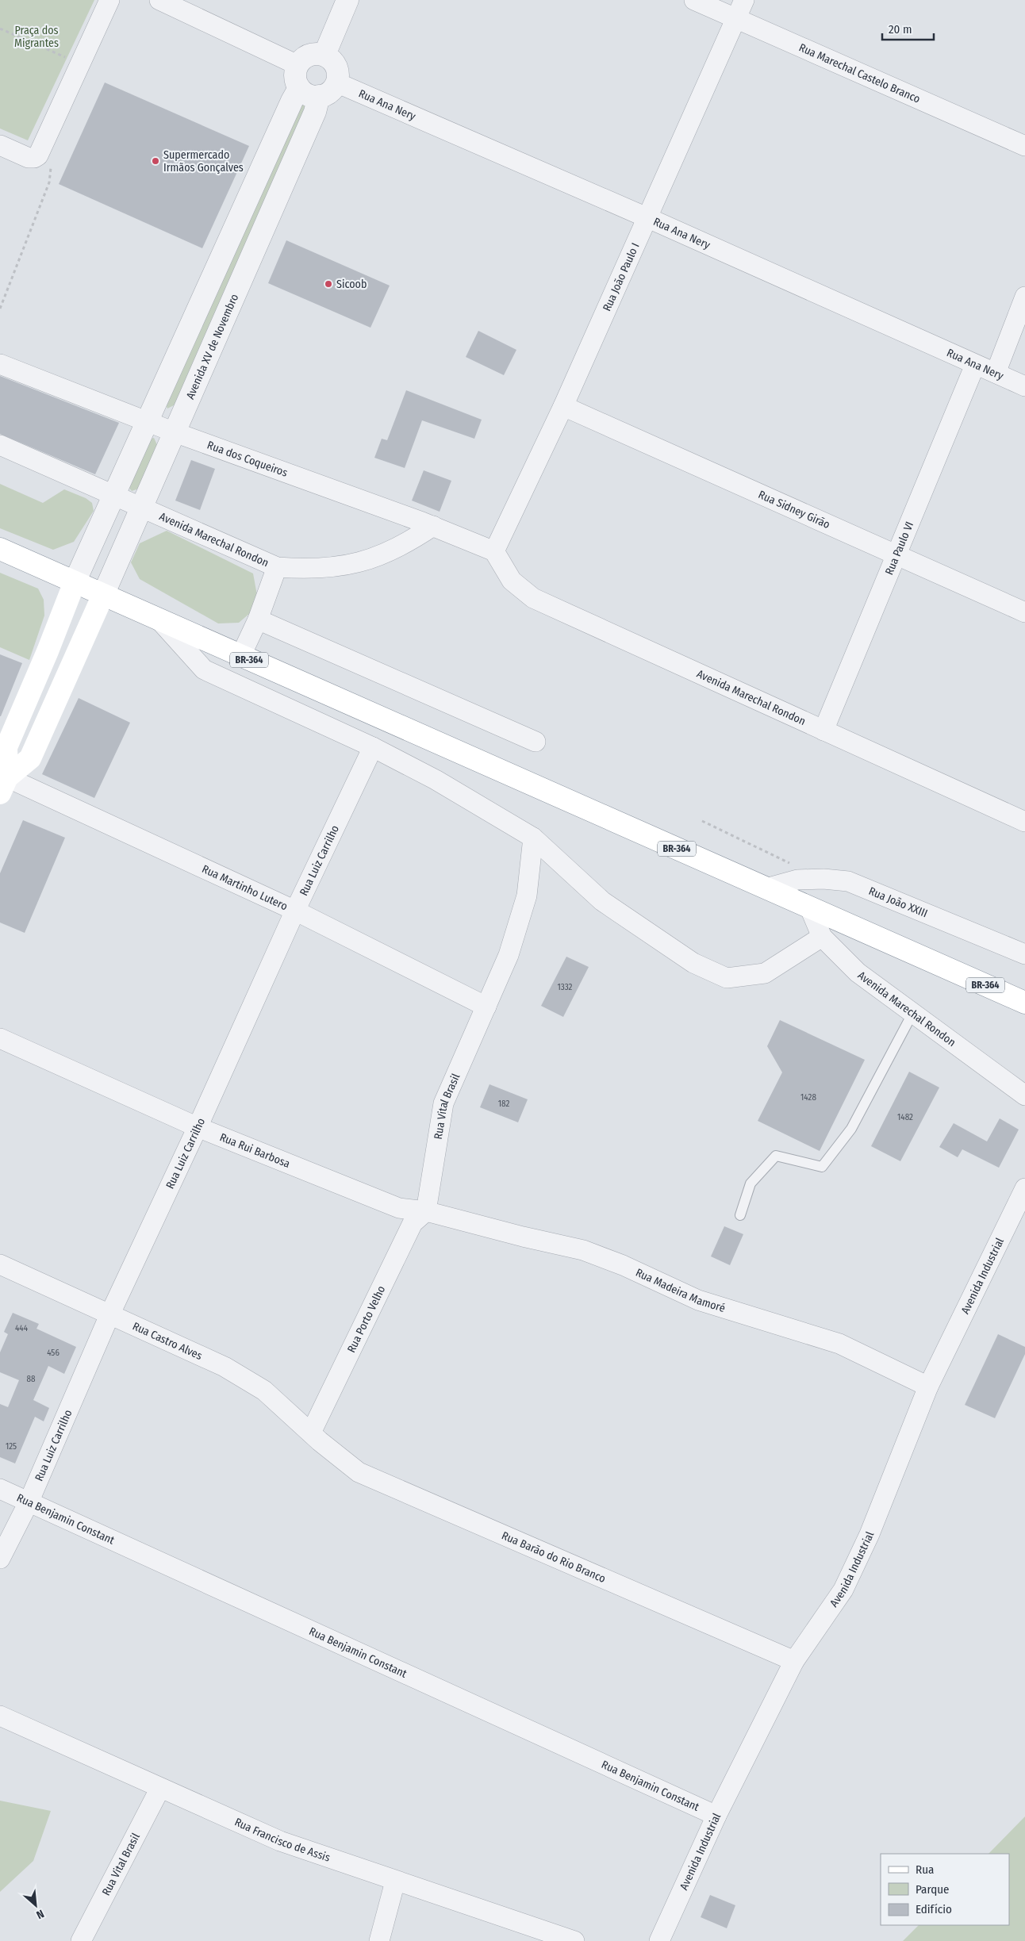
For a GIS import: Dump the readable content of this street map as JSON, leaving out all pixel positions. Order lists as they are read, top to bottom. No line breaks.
{"streets":{"main road":["BR-364"],"street":["Rua Marechal Castelo Branco","Rua Ana Nery","Rua João Paulo I","Avenida XV de Novembro","Rua dos Coqueiros","Rua Sidney Girão","Avenida Marechal Rondon","Rua Paulo VI","Rua Luiz Carrilho","Rua Martinho Lutero","Rua João XXIII","Rua Vital Brasil","Rua Rui Barbosa","Avenida Industrial","Rua Madeira Mamoré","Rua Porto Velho","Rua Castro Alves","Rua Benjamin Constant","Rua Barão do Rio Branco","Rua Francisco de Assis"]},"crossings":[["Rua Marechal Castelo Branco","Rua João Paulo I"],["Rua Ana Nery","Rua João Paulo I"],["Rua Ana Nery","Avenida XV de Novembro"],["Rua Ana Nery","Rua Paulo VI"],["Rua João Paulo I","Rua dos Coqueiros"],["Rua João Paulo I","Rua Sidney Girão"],["Rua João Paulo I","Avenida Marechal Rondon"],["Avenida XV de Novembro","Rua dos Coqueiros"],["Avenida XV de Novembro","Avenida Marechal Rondon"],["Avenida XV de Novembro","BR-364"],["Rua dos Coqueiros","Avenida Marechal Rondon"],["Rua Sidney Girão","Rua Paulo VI"],["Avenida Marechal Rondon","Rua Paulo VI"],["Avenida Marechal Rondon","BR-364"],["BR-364","Rua João XXIII"],["Rua Luiz Carrilho","Rua Martinho Lutero"],["Rua Luiz Carrilho","Rua Rui Barbosa"],["Rua Luiz Carrilho","Rua Castro Alves"],["Rua Luiz Carrilho","Rua Benjamin Constant"],["Rua Martinho Lutero","Rua Vital Brasil"],["Rua Vital Brasil","Rua Rui Barbosa"],["Rua Vital Brasil","Rua Madeira Mamoré"],["Rua Vital Brasil","Rua Porto Velho"],["Rua Vital Brasil","Rua Francisco de Assis"],["Rua Rui Barbosa","Rua Madeira Mamoré"],["Rua Rui Barbosa","Rua Porto Velho"],["Avenida Industrial","Rua Madeira Mamoré"],["Avenida Industrial","Rua Benjamin Constant"],["Avenida Industrial","Rua Barão do Rio Branco"],["Rua Madeira Mamoré","Rua Porto Velho"],["Rua Porto Velho","Rua Castro Alves"],["Rua Porto Velho","Rua Barão do Rio Branco"],["Rua Castro Alves","Rua Barão do Rio Branco"]],"parks":["Praça dos Migrantes"],"places":["Supermercado Irmãos Gonçalves","Sicoob"],"house_numbers":["1332","1428","182","1482","444","456","88","125"],"legend":["Rua","Parque","Edifício"],"scale_bar":"20 m","north":"bottom right"}
